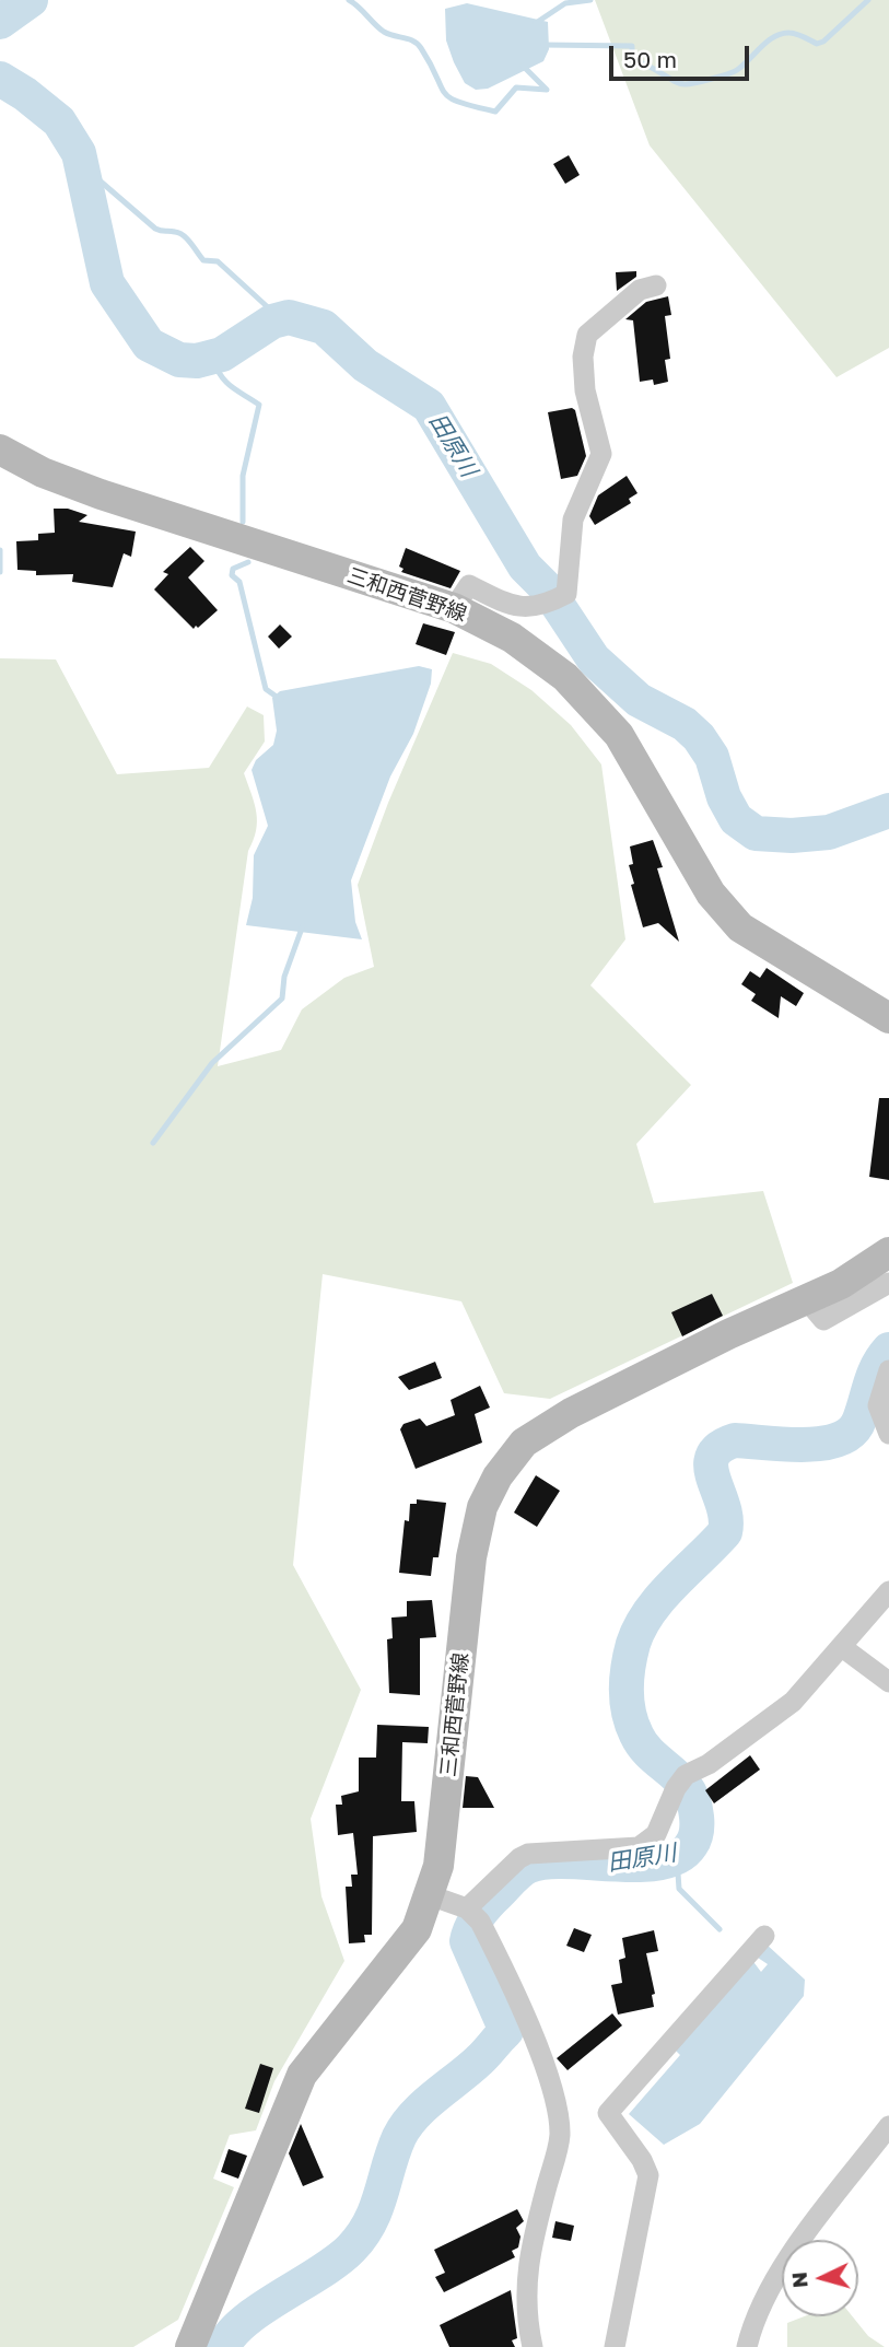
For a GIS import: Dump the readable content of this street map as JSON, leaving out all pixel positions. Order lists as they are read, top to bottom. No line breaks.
{"streets":{"main road":["三和西菅野線"]},"water":["田原川"],"scale_bar":"50 m","north":"left"}
